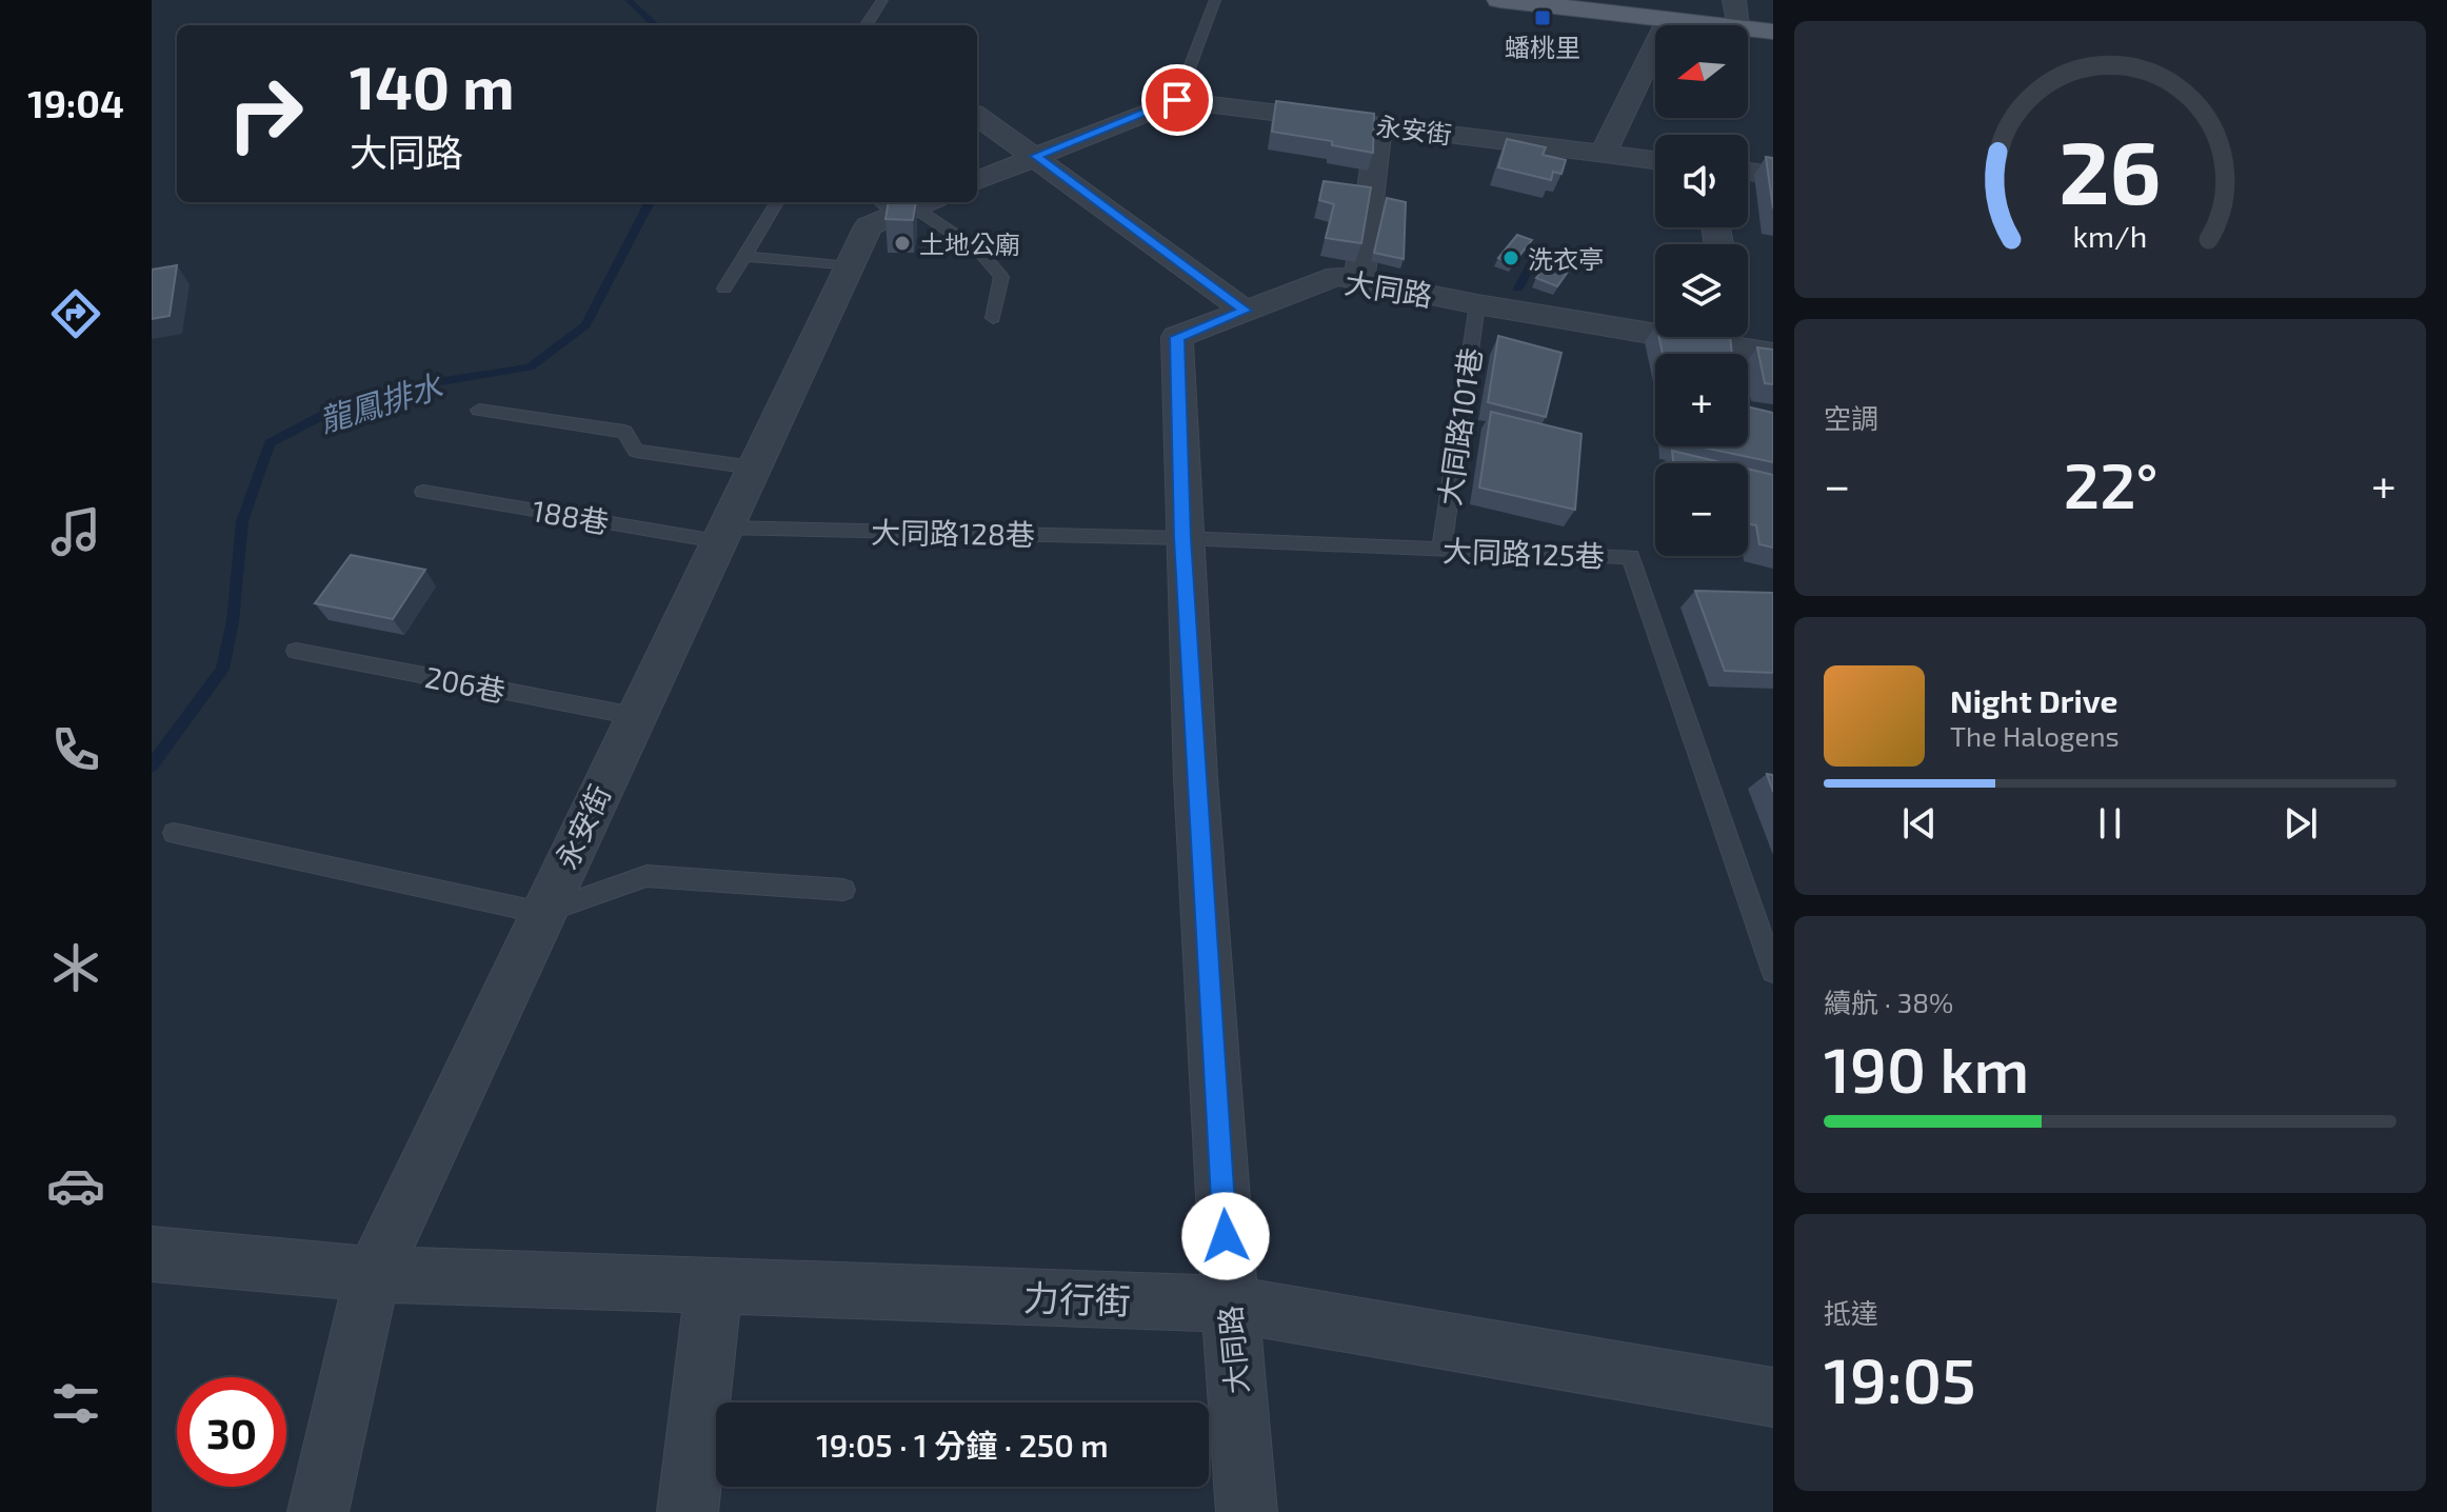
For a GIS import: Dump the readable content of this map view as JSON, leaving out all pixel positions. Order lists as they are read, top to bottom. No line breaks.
{"streets":{"street":["永安街","大同路","力行街"],"lane":["大同路101巷","188巷","大同路128巷","大同路125巷","206巷"]},"crossings":[["永安街","188巷"],["永安街","大同路128巷"],["永安街","206巷"],["永安街","力行街"],["大同路","大同路101巷"],["大同路","大同路128巷"],["大同路","大同路125巷"],["大同路","力行街"],["大同路101巷","大同路125巷"],["188巷","大同路128巷"],["大同路128巷","大同路125巷"]],"water":["龍鳳排水"],"places":{"transit":["蟠桃里"],"other":["土地公廟","洗衣亭"]},"north":"left","page":{"tabs":"19:04","map_buttons":["+","−"],"turn":["140 m","大同路"],"tile":["空調",["續航 · 38%","190 km"],["抵達","19:05"]],"heat":["−","22°","+"],"song":["Night Drive","The Halogens"],"limit":"30","trip":"19:05 · 1 分鐘 · 250 m","gauge":["26","km/h"]}}
